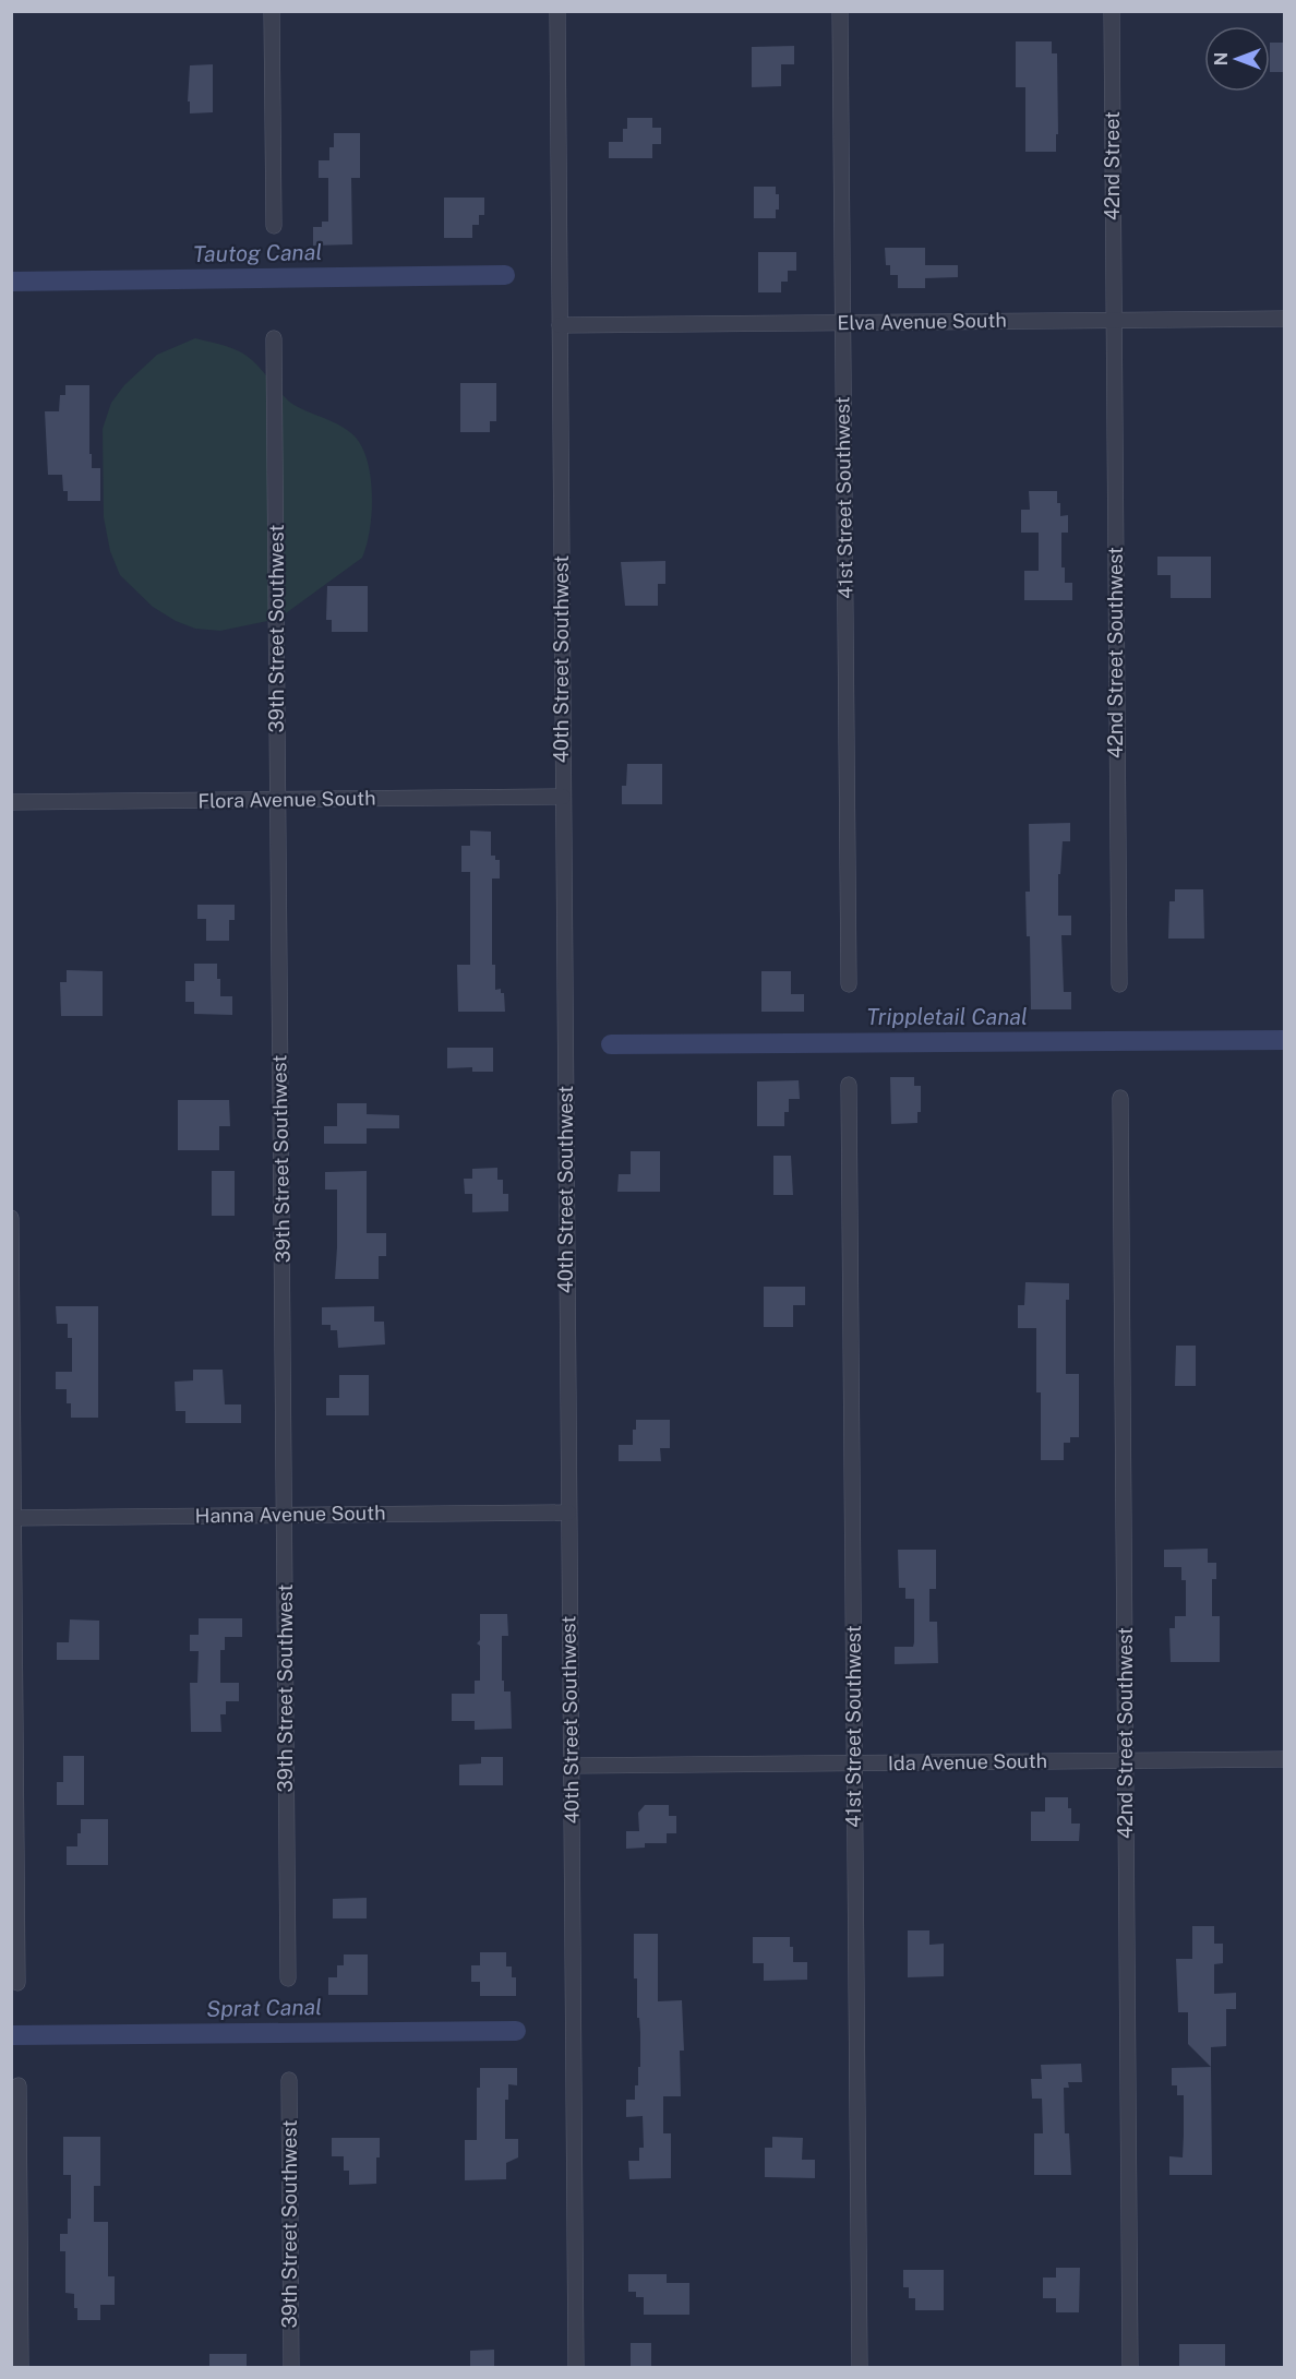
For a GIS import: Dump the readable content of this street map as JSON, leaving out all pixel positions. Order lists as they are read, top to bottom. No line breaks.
{"streets":{"street":["42nd Street","Elva Avenue South","41st Street Southwest","39th Street Southwest","42nd Street Southwest","40th Street Southwest","Flora Avenue South","Hanna Avenue South","Ida Avenue South"]},"crossings":[["42nd Street","Elva Avenue South"],["42nd Street","42nd Street Southwest"],["Elva Avenue South","41st Street Southwest"],["Elva Avenue South","42nd Street Southwest"],["Elva Avenue South","40th Street Southwest"],["41st Street Southwest","Ida Avenue South"],["39th Street Southwest","Flora Avenue South"],["39th Street Southwest","Hanna Avenue South"],["42nd Street Southwest","Ida Avenue South"],["40th Street Southwest","Flora Avenue South"],["40th Street Southwest","Hanna Avenue South"],["40th Street Southwest","Ida Avenue South"]],"water":["Tautog Canal","Trippletail Canal","Sprat Canal"],"north":"left"}
